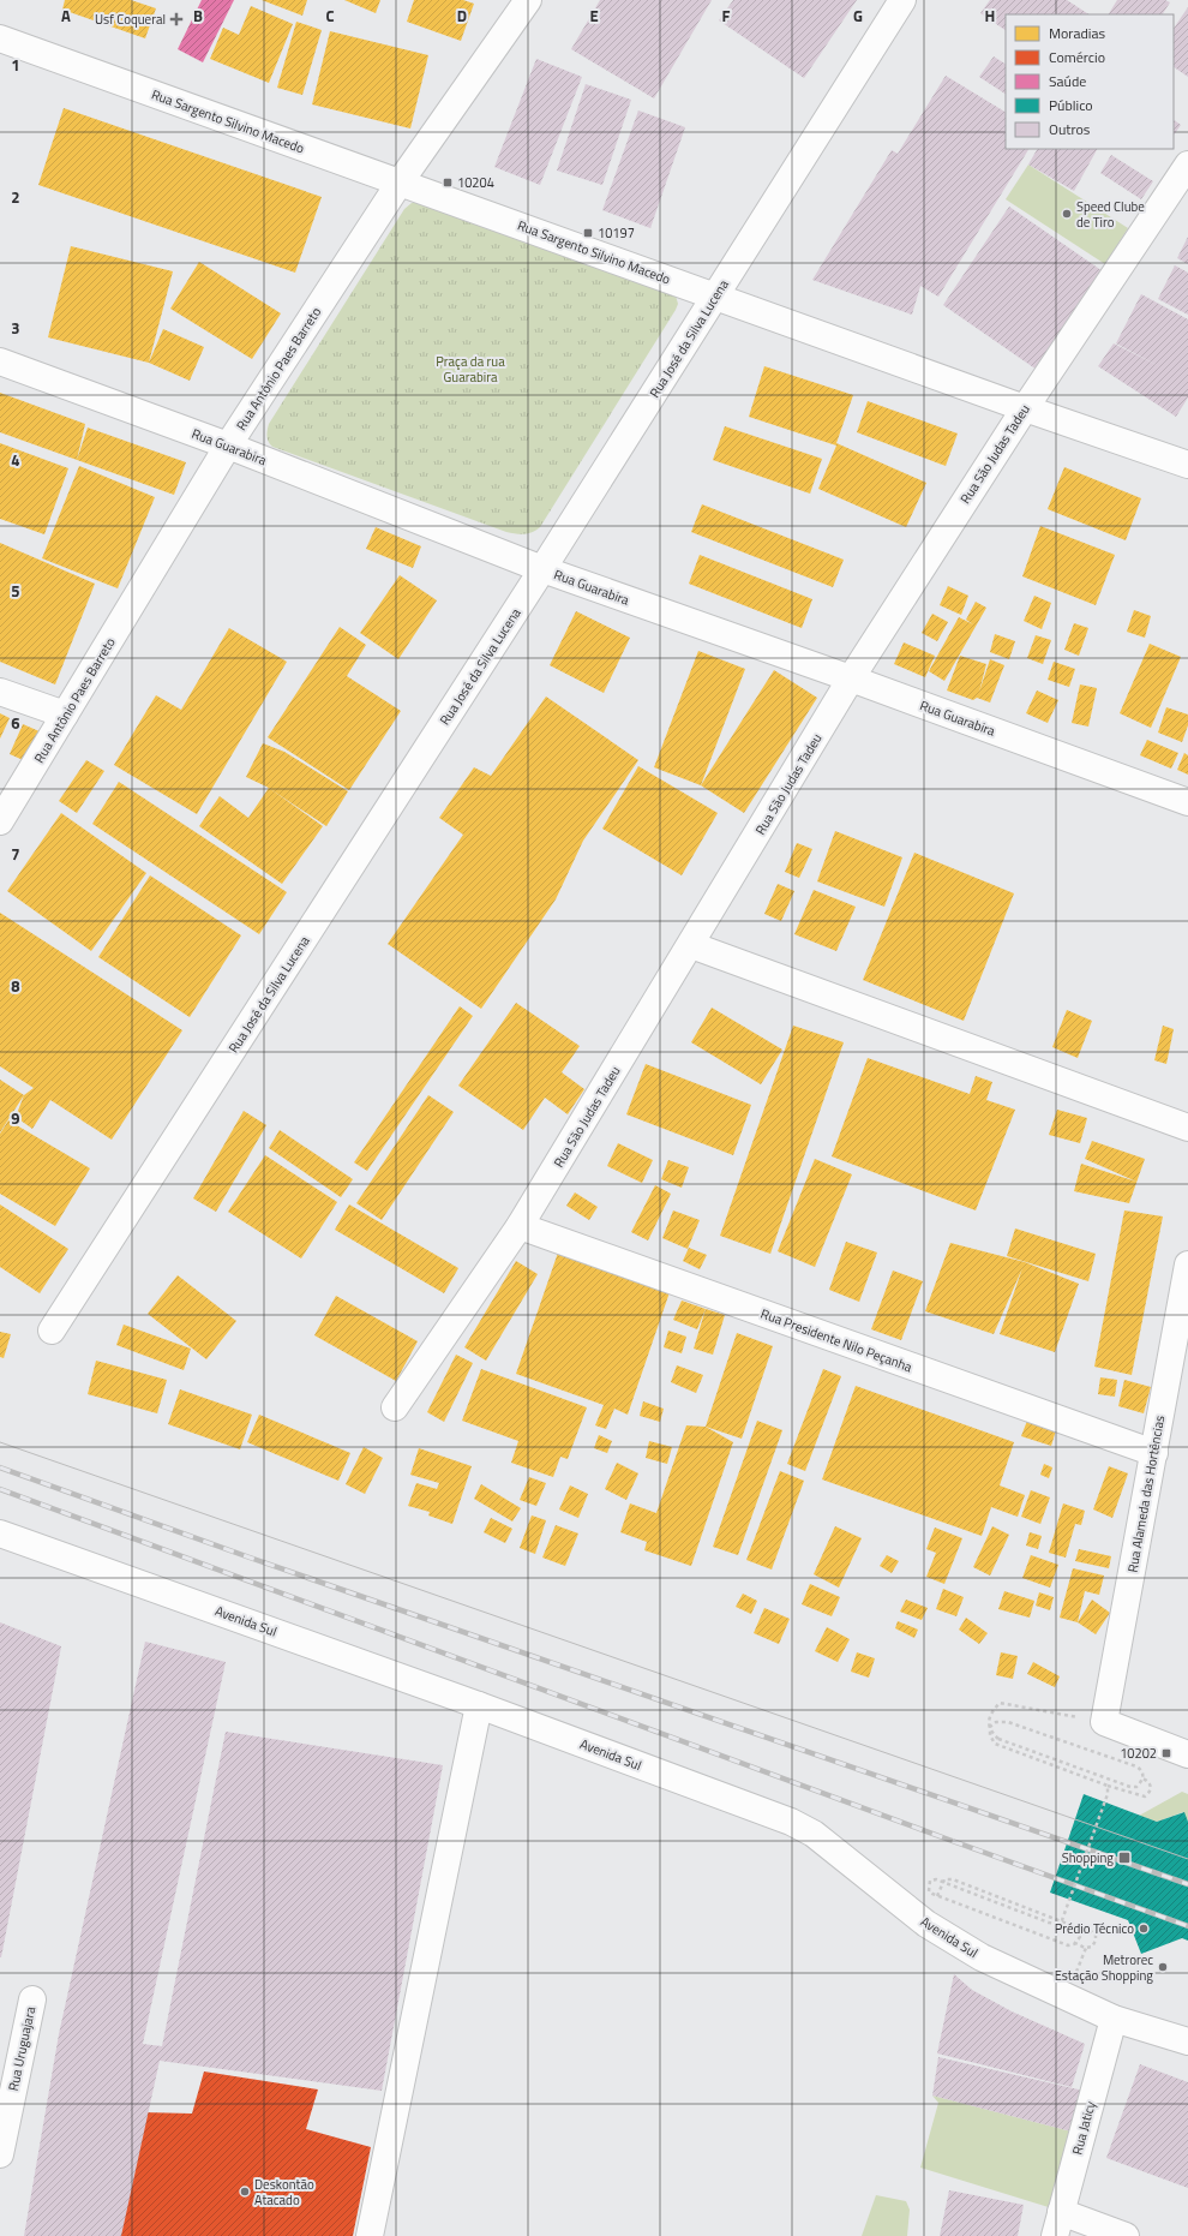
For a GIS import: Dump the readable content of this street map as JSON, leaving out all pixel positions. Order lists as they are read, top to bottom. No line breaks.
{"streets":{"street":["Rua Sargento Silvino Macedo","Rua José da Silva Lucena","Rua Antônio Paes Barreto","Rua Guarabira","Rua São Judas Tadeu","Rua Presidente Nilo Peçanha","Rua Alameda das Hortências","Avenida Sul","Rua Uruguajara","Rua Jaticy"]},"crossings":[["Rua Sargento Silvino Macedo","Rua José da Silva Lucena"],["Rua Sargento Silvino Macedo","Rua Antônio Paes Barreto"],["Rua Sargento Silvino Macedo","Rua São Judas Tadeu"],["Rua José da Silva Lucena","Rua Guarabira"],["Rua Antônio Paes Barreto","Rua Guarabira"],["Rua Guarabira","Rua São Judas Tadeu"],["Rua São Judas Tadeu","Rua Presidente Nilo Peçanha"],["Rua Presidente Nilo Peçanha","Rua Alameda das Hortências"],["Avenida Sul","Rua Jaticy"]],"parks":["Praça da rua Guarabira"],"places":{"health":["Usf Coqueral"],"transit":["10204","10197","10202","Shopping"],"other":["Speed Clube de Tiro","Prédio Técnico","Metrorec Estação Shopping","Deskontão Atacado"]},"legend":["Moradias","Comércio","Saúde","Público","Outros"],"grid":{"columns":["A","B","C","D","E","F","G","H"],"rows":["1","2","3","4","5","6","7","8","9"]}}
